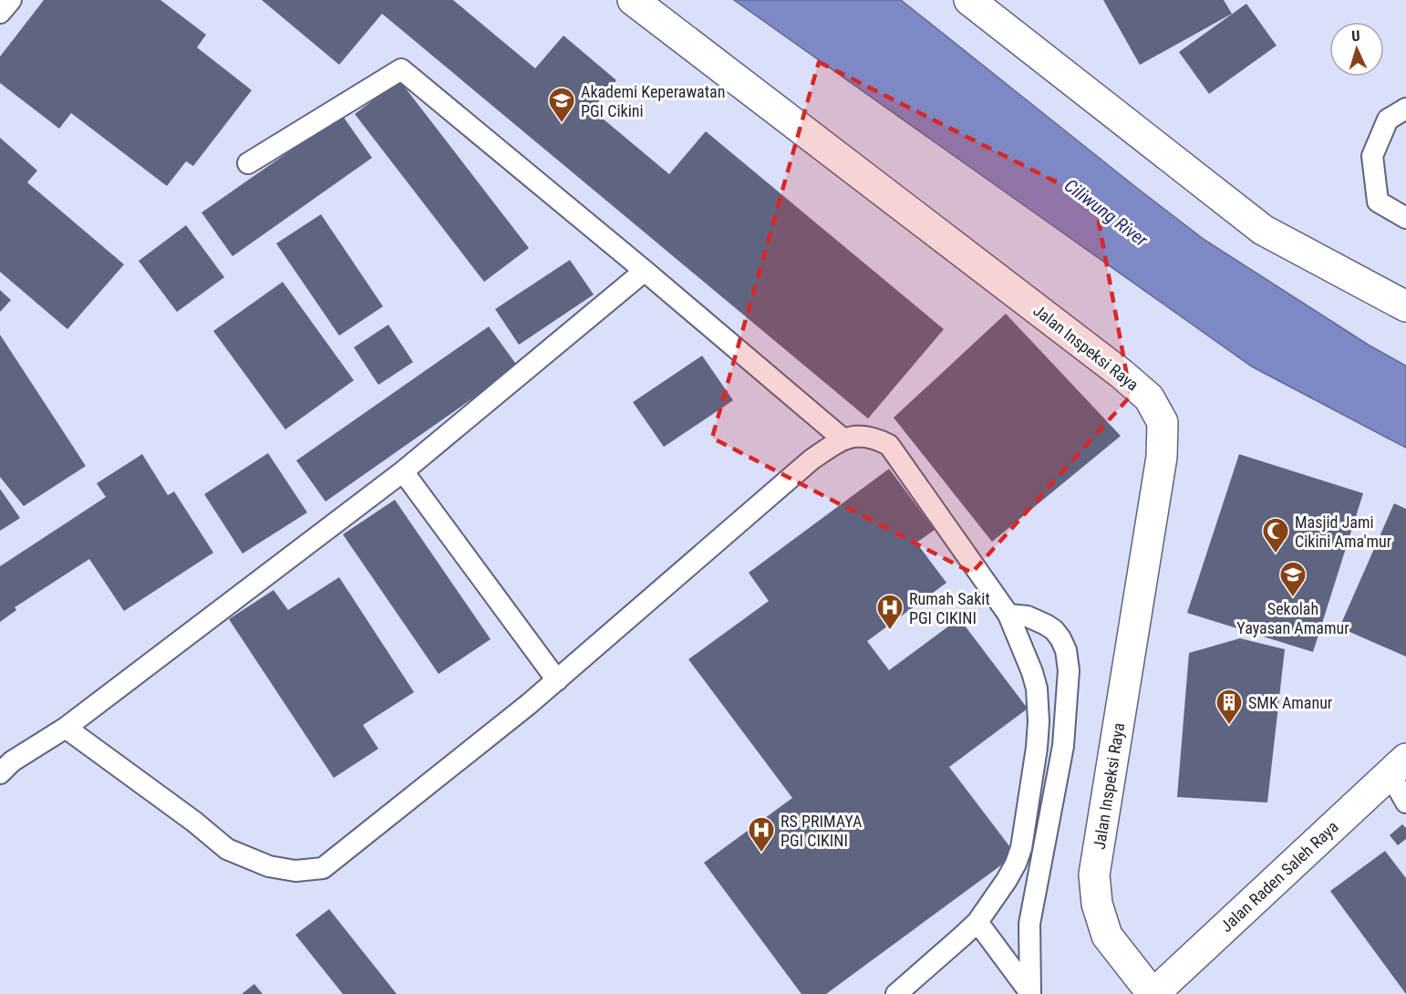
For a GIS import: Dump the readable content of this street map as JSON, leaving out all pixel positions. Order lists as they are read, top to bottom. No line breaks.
{"streets":{"street":["Jalan Inspeksi Raya","Jalan Raden Saleh Raya"]},"crossings":[["Jalan Inspeksi Raya","Jalan Raden Saleh Raya"]],"water":["Ciliwung River"],"places":{"school or university":["Akademi Keperawatan PGI Cikini","Sekolah Yayasan Amamur"],"mosque":["Masjid Jami Cikini Ama'mur"],"hospital":["Rumah Sakit PGI CIKINI","RS PRIMAYA PGI CIKINI"],"building":["SMK Amanur"]},"north":"top"}
